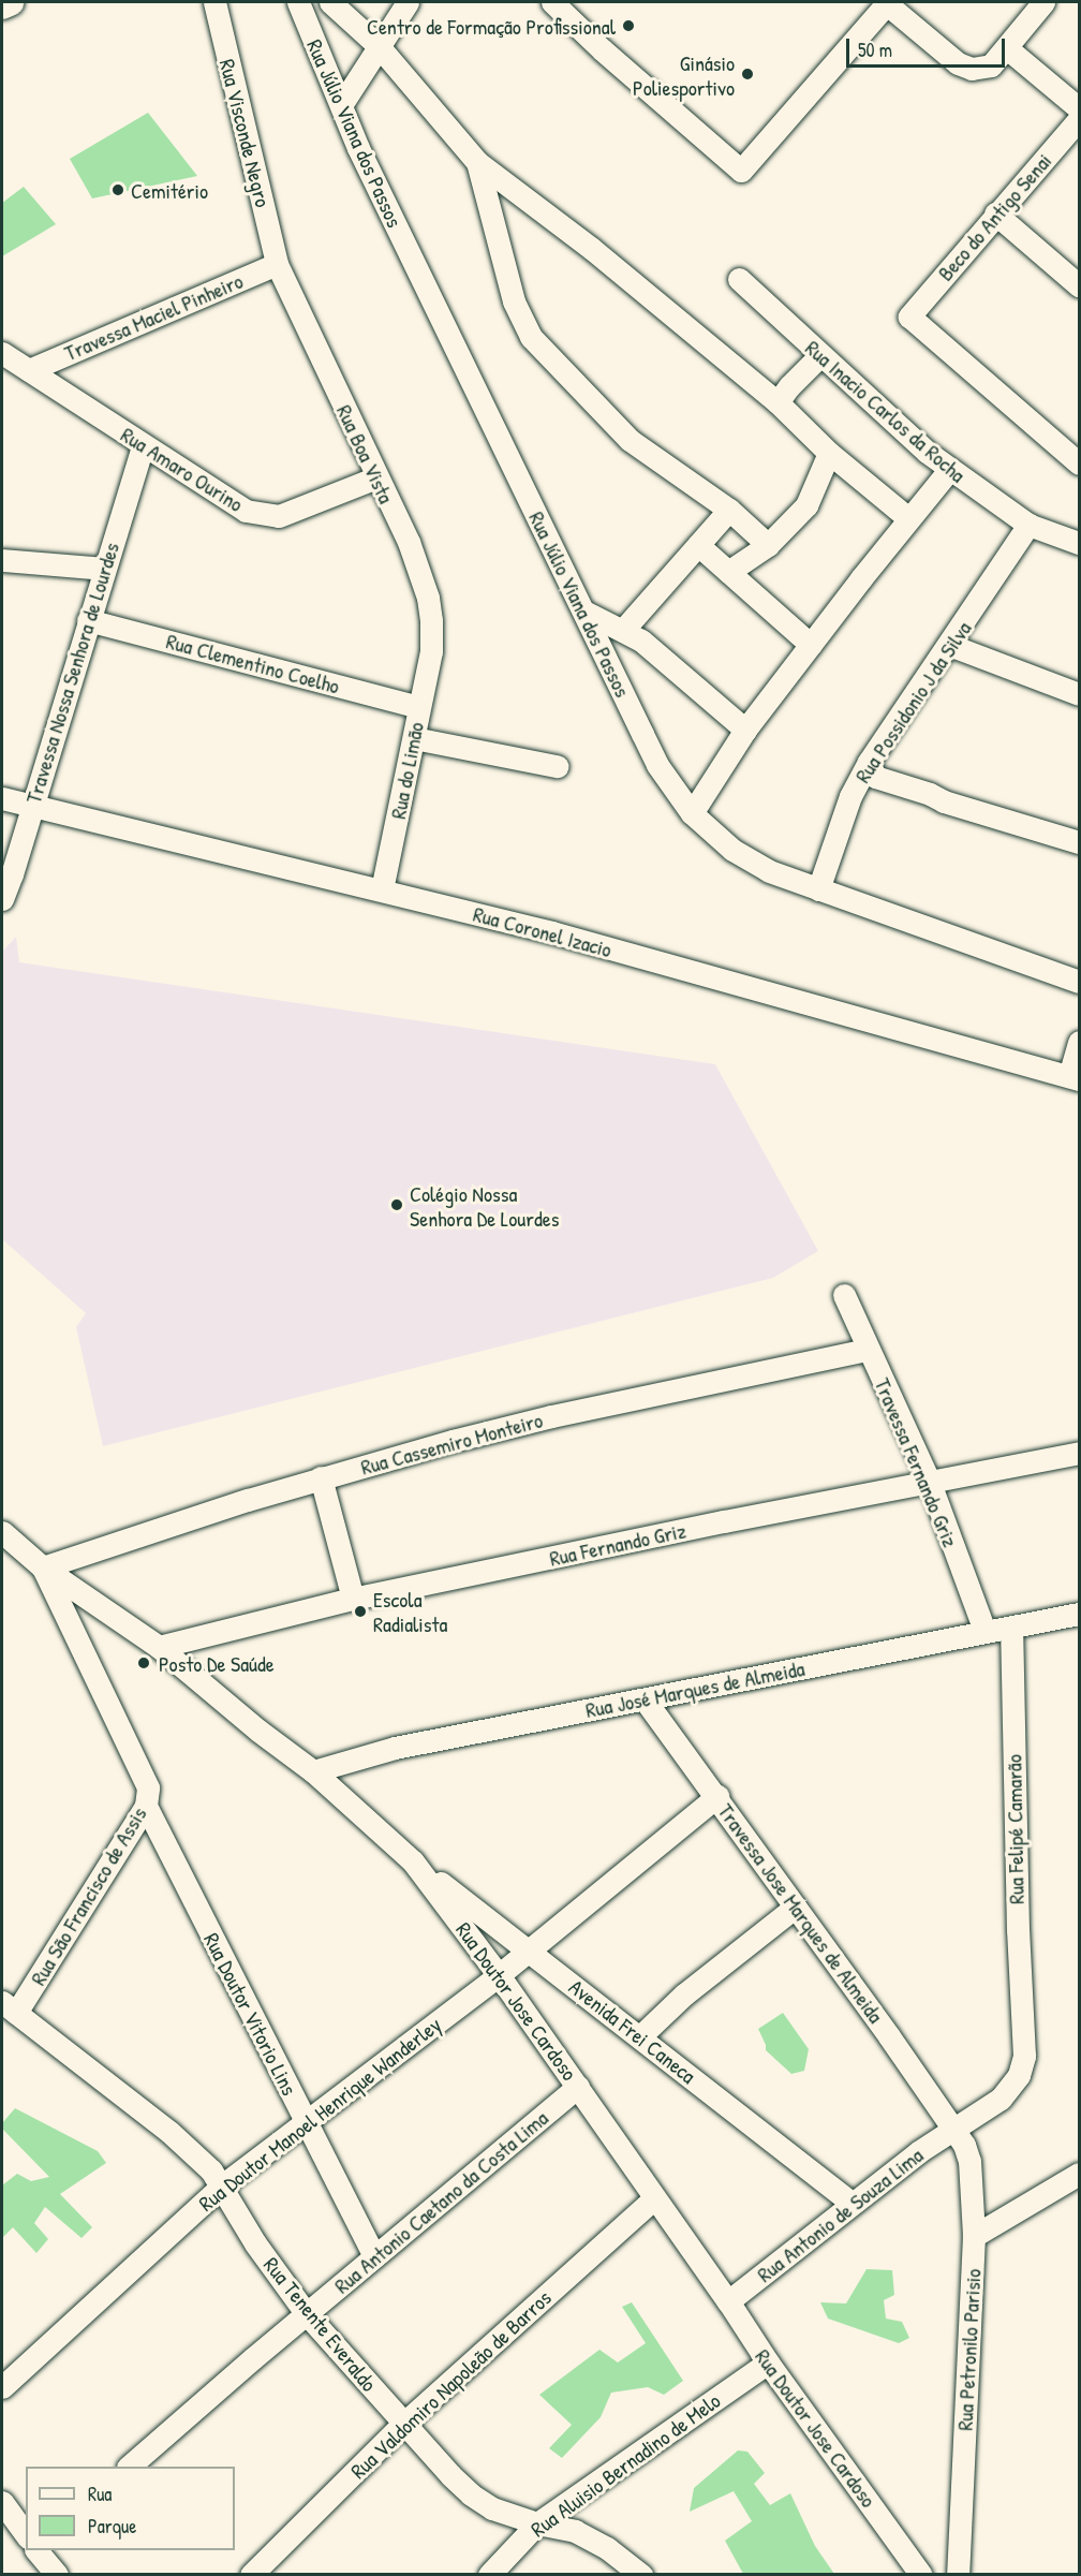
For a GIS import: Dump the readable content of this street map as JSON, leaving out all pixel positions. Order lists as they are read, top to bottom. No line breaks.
{"streets":{"street":["Rua Visconde Negro","Rua Júlio Viana dos Passos","Beco do Antigo Senai","Travessa Maciel Pinheiro","Rua Inacio Carlos da Rocha","Rua Boa Vista","Rua Amaro Ourino","Rua Clementino Coelho","Travessa Nossa Senhora de Lourdes","Rua Possidonio J da Silva","Rua do Limão","Rua Coronel Izacio","Rua Cassemiro Monteiro","Travessa Fernando Griz","Rua Fernando Griz","Rua José Marques de Almeida","Rua Felipé Camarão","Rua São Francisco de Assis","Travessa Jose Marques de Almeida","Rua Doutor Jose Cardoso","Rua Doutor Vitorio Lins","Avenida Frei Caneca","Rua Doutor Manoel Henrique Wanderley","Rua Antonio Caetano da Costa Lima","Rua Antonio de Souza Lima","Rua Tenente Everaldo","Rua Petronilo Parisio","Rua Valdomiro Napoleão de Barros","Rua Aluisio Bernadino de Melo"]},"crossings":[["Rua Visconde Negro","Travessa Maciel Pinheiro"],["Rua Visconde Negro","Rua Boa Vista"],["Rua Júlio Viana dos Passos","Rua Possidonio J da Silva"],["Travessa Maciel Pinheiro","Rua Boa Vista"],["Travessa Maciel Pinheiro","Rua Amaro Ourino"],["Rua Inacio Carlos da Rocha","Rua Possidonio J da Silva"],["Rua Boa Vista","Rua Amaro Ourino"],["Rua Boa Vista","Rua do Limão"],["Rua Amaro Ourino","Travessa Nossa Senhora de Lourdes"],["Rua Clementino Coelho","Travessa Nossa Senhora de Lourdes"],["Rua Clementino Coelho","Rua do Limão"],["Travessa Nossa Senhora de Lourdes","Rua Coronel Izacio"],["Rua do Limão","Rua Coronel Izacio"],["Rua Cassemiro Monteiro","Travessa Fernando Griz"],["Rua Cassemiro Monteiro","Rua São Francisco de Assis"],["Rua Cassemiro Monteiro","Rua Doutor Jose Cardoso"],["Travessa Fernando Griz","Rua Fernando Griz"],["Travessa Fernando Griz","Rua José Marques de Almeida"],["Rua Fernando Griz","Rua Doutor Jose Cardoso"],["Rua José Marques de Almeida","Rua Felipé Camarão"],["Rua José Marques de Almeida","Travessa Jose Marques de Almeida"],["Rua José Marques de Almeida","Rua Doutor Jose Cardoso"],["Rua Felipé Camarão","Travessa Jose Marques de Almeida"],["Rua Felipé Camarão","Rua Antonio de Souza Lima"],["Rua Felipé Camarão","Rua Petronilo Parisio"],["Rua São Francisco de Assis","Rua Doutor Jose Cardoso"],["Rua São Francisco de Assis","Rua Doutor Vitorio Lins"],["Rua São Francisco de Assis","Rua Tenente Everaldo"],["Travessa Jose Marques de Almeida","Rua Doutor Manoel Henrique Wanderley"],["Travessa Jose Marques de Almeida","Rua Antonio de Souza Lima"],["Travessa Jose Marques de Almeida","Rua Petronilo Parisio"],["Rua Doutor Jose Cardoso","Avenida Frei Caneca"],["Rua Doutor Jose Cardoso","Rua Doutor Manoel Henrique Wanderley"],["Rua Doutor Jose Cardoso","Rua Antonio Caetano da Costa Lima"],["Rua Doutor Jose Cardoso","Rua Antonio de Souza Lima"],["Rua Doutor Jose Cardoso","Rua Valdomiro Napoleão de Barros"],["Rua Doutor Jose Cardoso","Rua Aluisio Bernadino de Melo"],["Rua Doutor Vitorio Lins","Rua Doutor Manoel Henrique Wanderley"],["Rua Doutor Vitorio Lins","Rua Antonio Caetano da Costa Lima"],["Avenida Frei Caneca","Rua Doutor Manoel Henrique Wanderley"],["Avenida Frei Caneca","Rua Antonio de Souza Lima"],["Rua Doutor Manoel Henrique Wanderley","Rua Tenente Everaldo"],["Rua Antonio Caetano da Costa Lima","Rua Tenente Everaldo"],["Rua Antonio de Souza Lima","Rua Petronilo Parisio"],["Rua Tenente Everaldo","Rua Valdomiro Napoleão de Barros"],["Rua Tenente Everaldo","Rua Aluisio Bernadino de Melo"]],"places":["Centro de Formação Profissional","Ginásio Poliesportivo","Cemitério","Colégio Nossa Senhora De Lourdes","Escola Radialista","Posto De Saúde"],"legend":["Rua","Parque"],"scale_bar":"50 m"}
